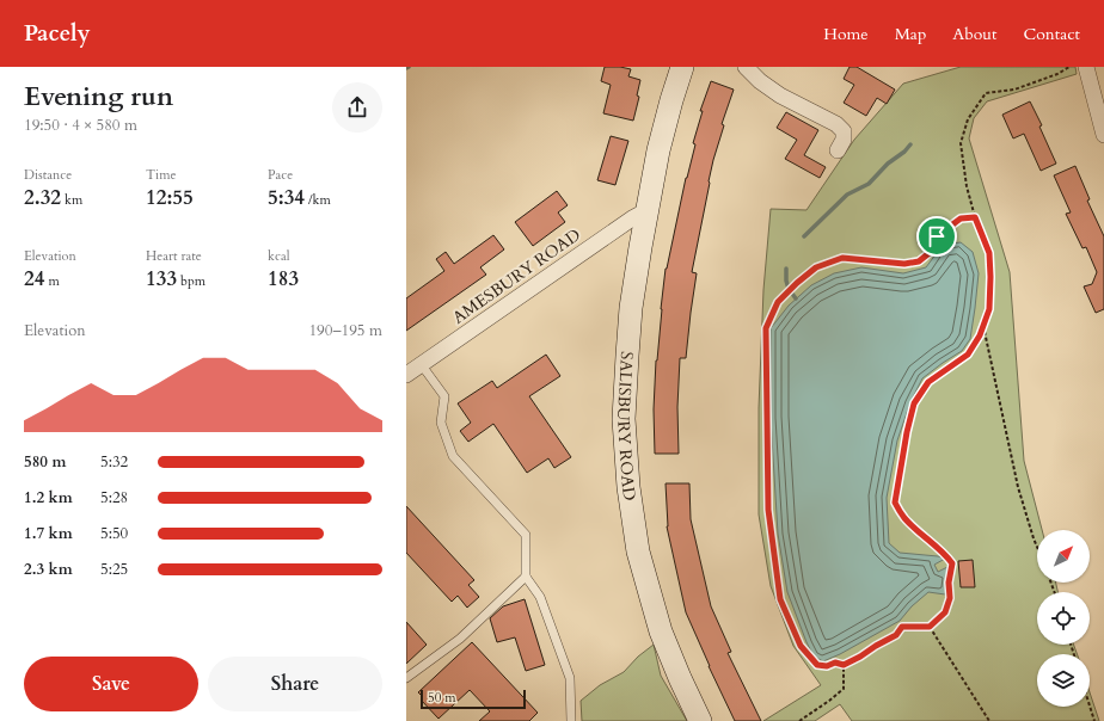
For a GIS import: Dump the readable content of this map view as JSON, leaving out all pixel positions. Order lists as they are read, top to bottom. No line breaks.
{"streets":{"main road":["SALISBURY ROAD"],"street":["AMESBURY ROAD"]},"crossings":[["AMESBURY ROAD","SALISBURY ROAD"]],"scale_bar":"50 m","north":"top right","page":{"header":"Pacely","nav":["Home","Map","About","Contact"],"heading":["Evening run","19:50 · 4 × 580 m"],"stats":[["Distance","2.32 km"],["Time","12:55"],["Pace","5:34 /km"],["Elevation","24 m"],["Heart rate","133 bpm"],["kcal","183"]],"chart":["Elevation","190–195 m"],"list":[{"name":"580 m","note":"5:32"},{"name":"1.2 km","note":"5:28"},{"name":"1.7 km","note":"5:50"},{"name":"2.3 km","note":"5:25"}],"buttons":["Save","Share"],"scale":"50 m"}}
